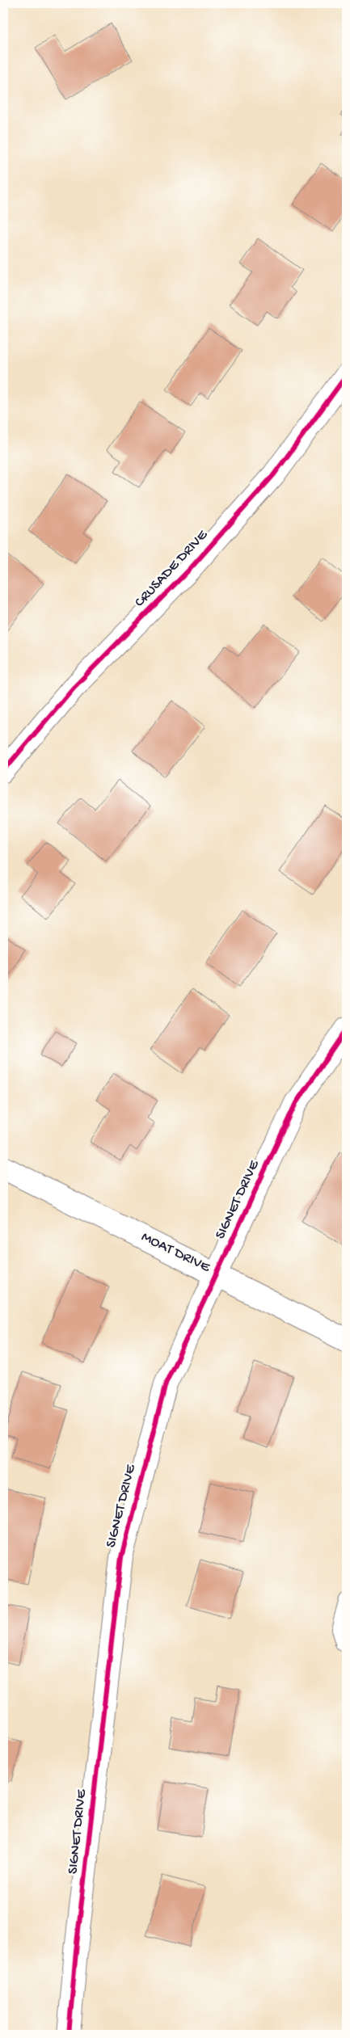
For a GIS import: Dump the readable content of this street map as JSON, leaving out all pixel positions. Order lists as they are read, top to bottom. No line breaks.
{"streets":{"street":["CRUSADE DRIVE","SIGNET DRIVE","MOAT DRIVE"]},"crossings":[["SIGNET DRIVE","MOAT DRIVE"]]}
